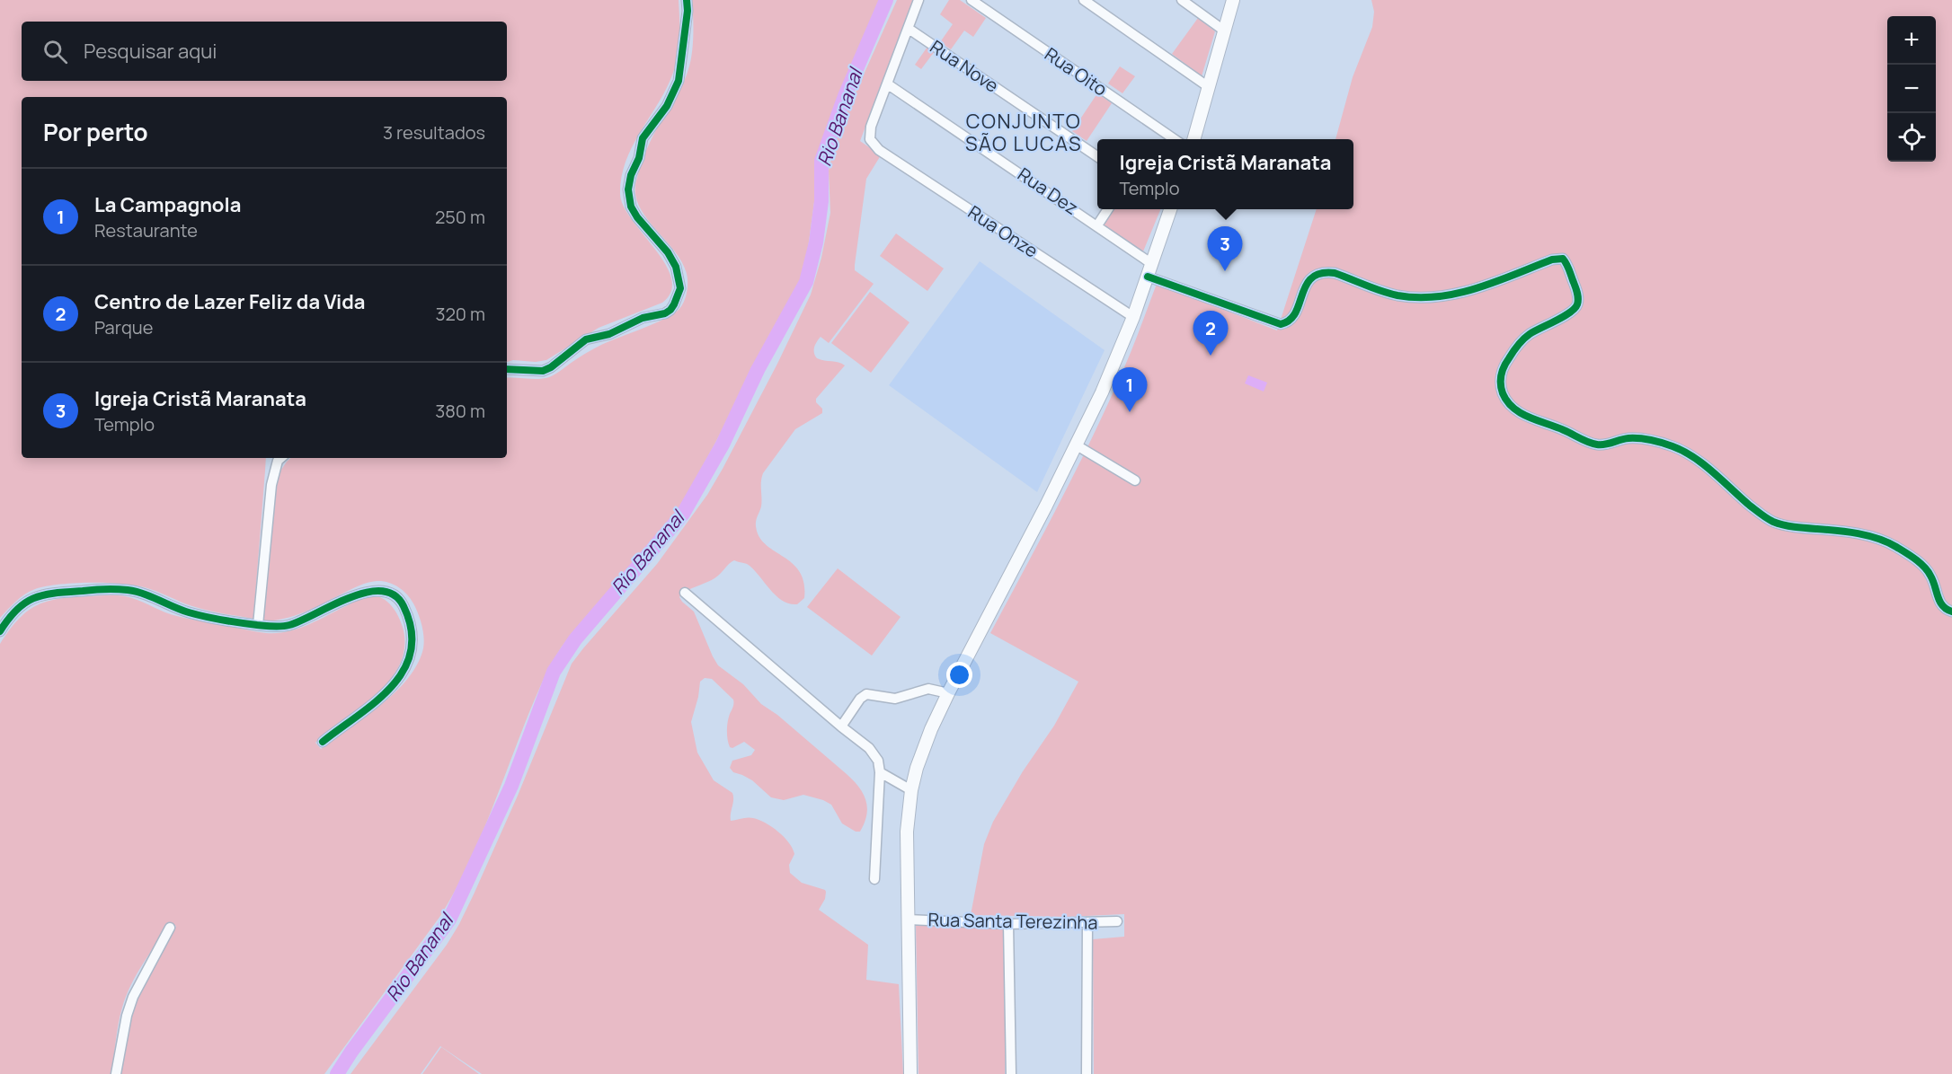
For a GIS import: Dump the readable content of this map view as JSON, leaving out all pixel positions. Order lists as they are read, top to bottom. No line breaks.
{"streets":{"street":["Rua Nove","Rua Oito","Rua Dez","Rua Onze","Rua Santa Terezinha"]},"crossings":[["Rua Dez","Rua Onze"]],"districts":["CONJUNTO SÃO LUCAS"],"water":["Rio Bananal"],"page":{"map_buttons":["+","−"],"search":"Pesquisar aqui","heading":["Por perto","3 resultados"],"popup":["Igreja Cristã Maranata","Templo"],"list":[{"mark":"1","name":"La Campagnola","note":"Restaurante","value":"250 m"},{"mark":"2","name":"Centro de Lazer Feliz da Vida","note":"Parque","value":"320 m"},{"mark":"3","name":"Igreja Cristã Maranata","note":"Templo","value":"380 m"}],"pins":["3","2","1"]}}
